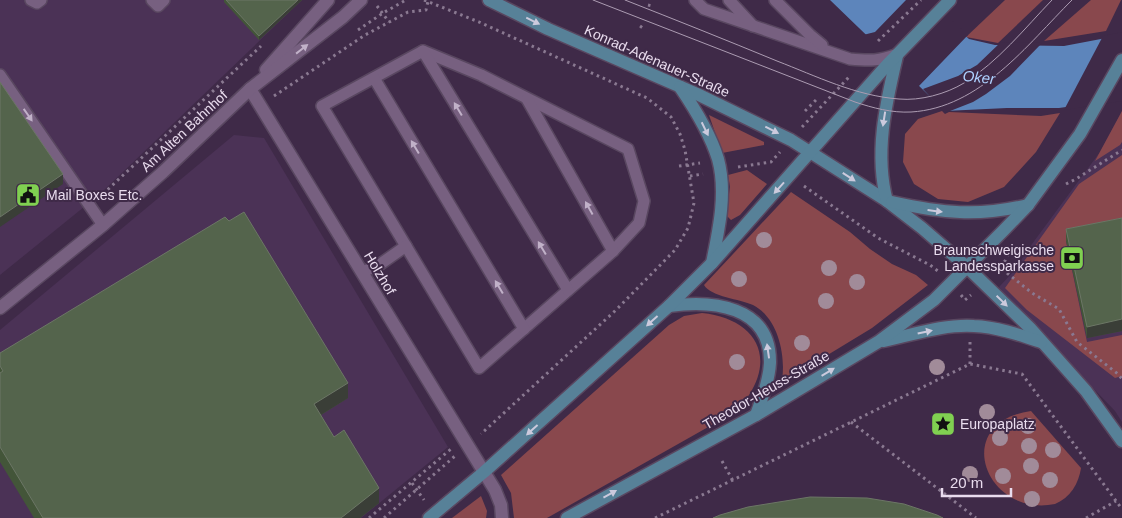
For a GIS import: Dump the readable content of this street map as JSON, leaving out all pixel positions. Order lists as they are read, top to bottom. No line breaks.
{"streets":{"main road":["Konrad-Adenauer-Straße","Theodor-Heuss-Straße"],"street":["Am Alten Bahnhof","Holzhof"]},"crossings":[["Am Alten Bahnhof","Holzhof"]],"one_way":["Konrad-Adenauer-Straße","Theodor-Heuss-Straße"],"water":["Oker"],"places":{"public building":["Mail Boxes Etc."],"bank":["Braunschweigische Landessparkasse"],"place":["Europaplatz"]},"scale_bar":"20 m"}
